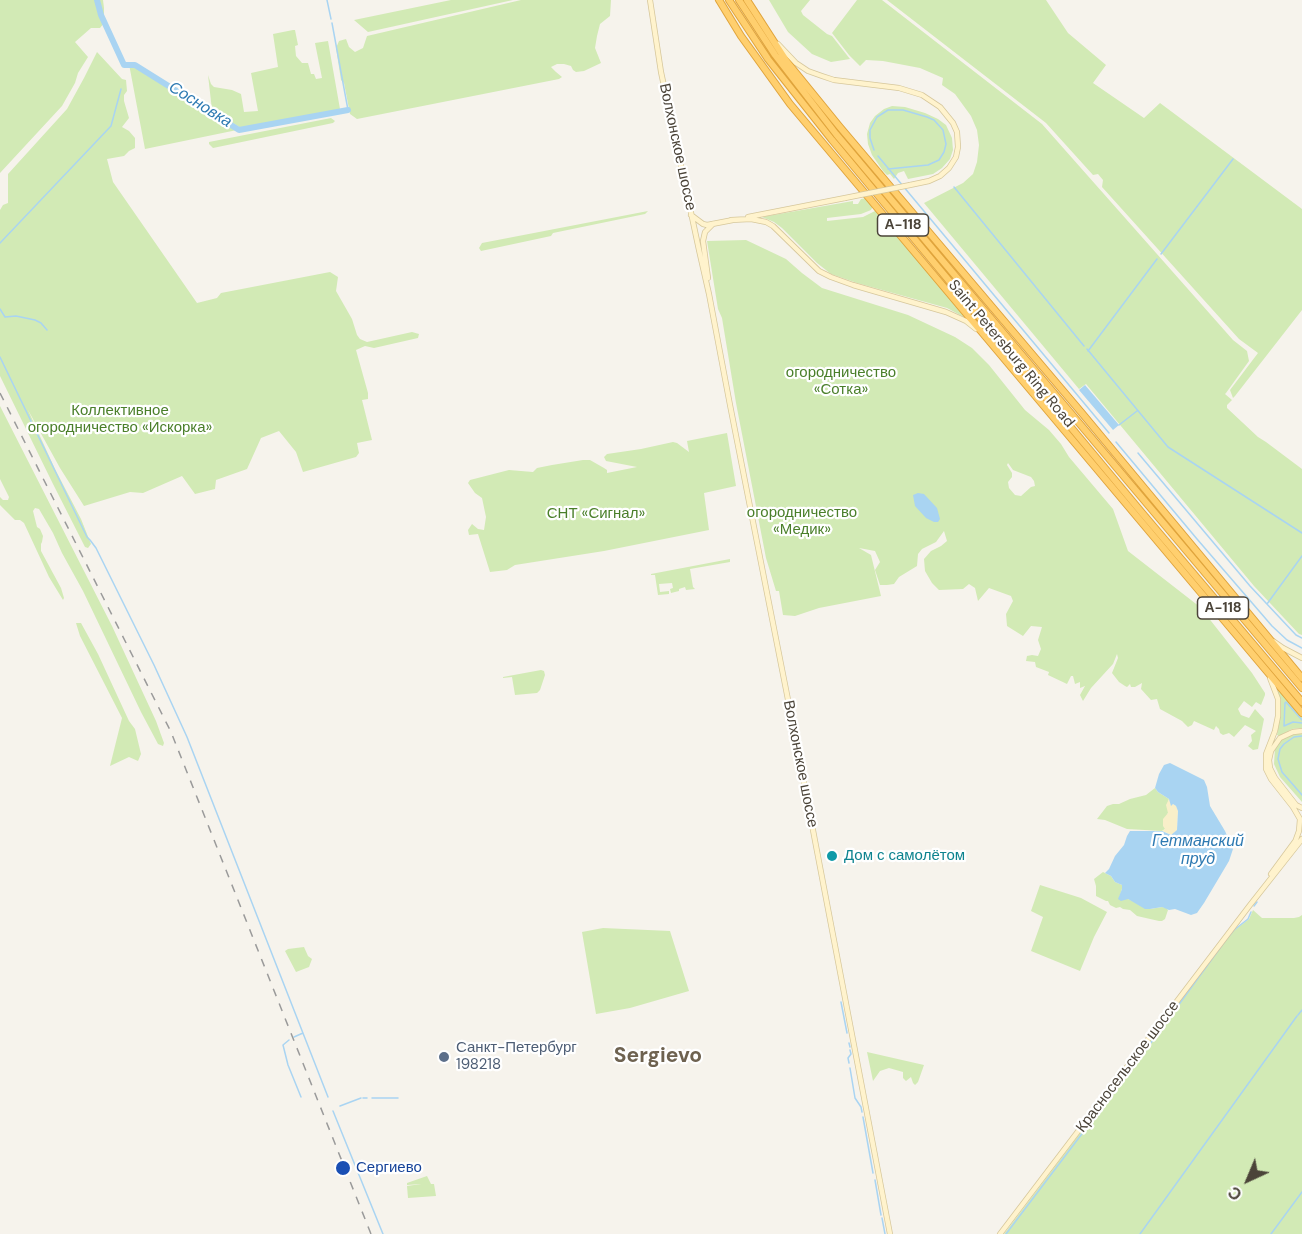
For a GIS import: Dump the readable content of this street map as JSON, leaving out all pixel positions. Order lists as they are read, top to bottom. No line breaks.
{"streets":{"highway":["А-118","Saint Petersburg Ring Road"],"main road":["Волхонское шоссе","Красносельское шоссе"]},"districts":["Sergievo"],"water":["Сосновка","Гетманский пруд"],"parks":["огородничество «Сотка»","Коллективное огородничество «Искорка»","огородничество «Медик»","СНТ «Сигнал»"],"places":["Дом с самолётом","Санкт-Петербург 198218","Сергиево"],"north":"bottom left"}
